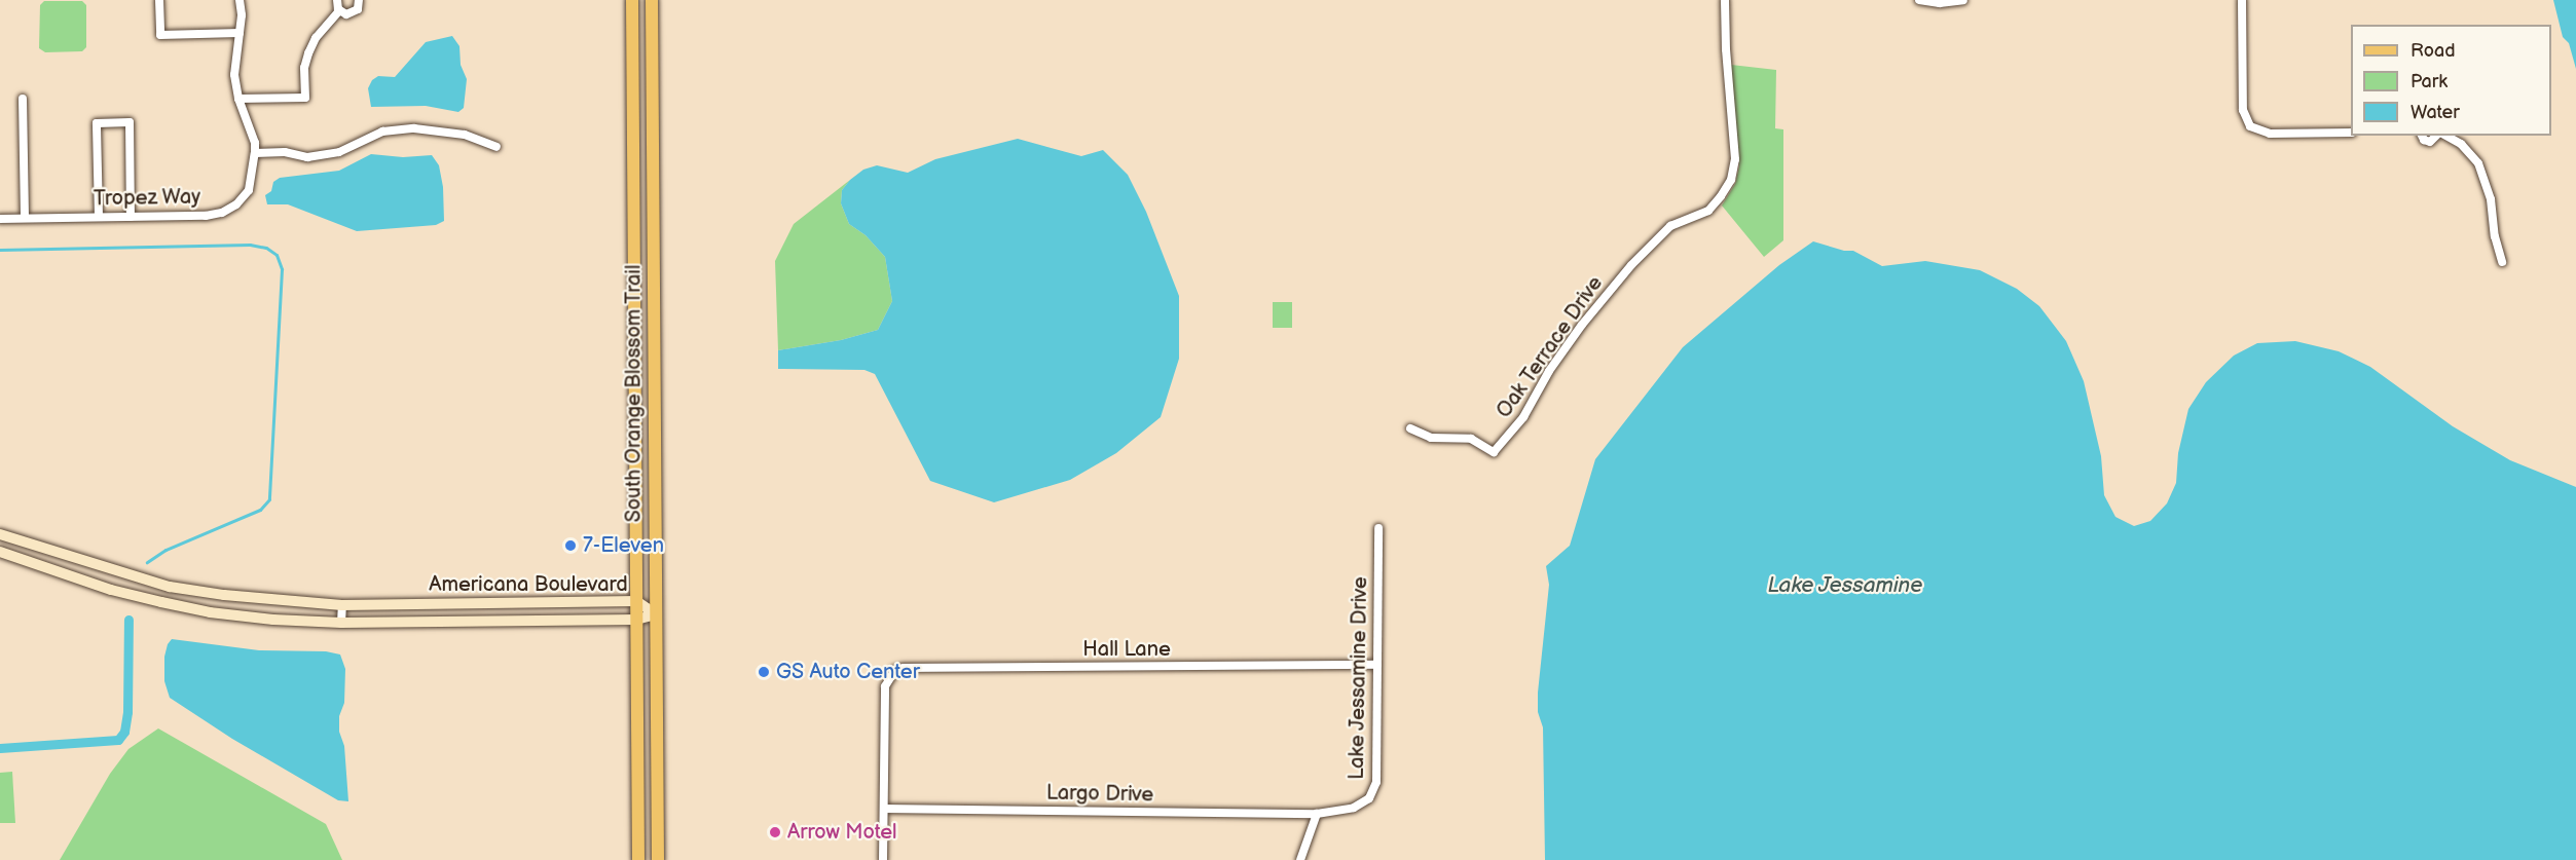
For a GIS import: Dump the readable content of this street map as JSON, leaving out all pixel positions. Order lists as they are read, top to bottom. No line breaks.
{"streets":{"main road":["South Orange Blossom Trail","Americana Boulevard"],"street":["Tropez Way","Oak Terrace Drive","Hall Lane","Lake Jessamine Drive","Largo Drive"]},"crossings":[["South Orange Blossom Trail","Americana Boulevard"],["Hall Lane","Lake Jessamine Drive"],["Hall Lane","Largo Drive"],["Lake Jessamine Drive","Largo Drive"]],"water":["Lake Jessamine"],"places":["7-Eleven","GS Auto Center","Arrow Motel"],"legend":["Road","Park","Water"]}
